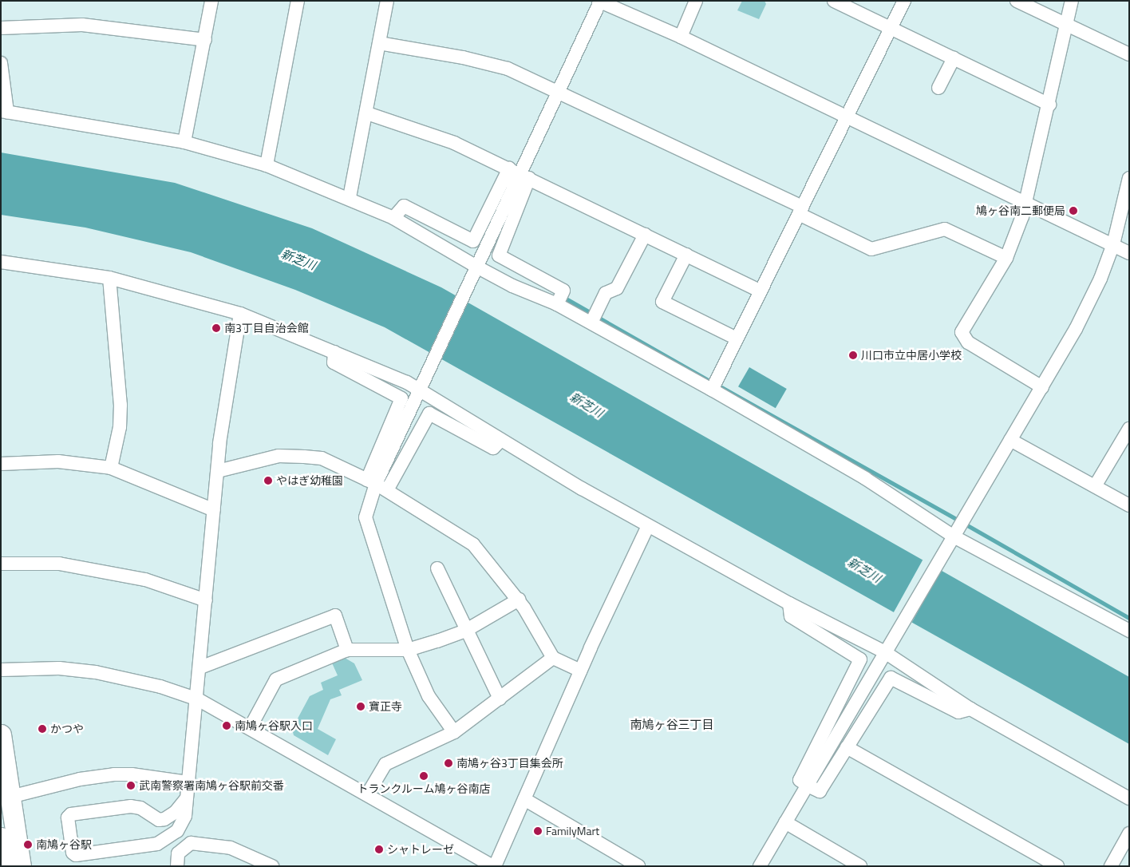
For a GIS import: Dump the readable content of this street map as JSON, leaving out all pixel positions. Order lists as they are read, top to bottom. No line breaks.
{"districts":["南鳩ヶ谷三丁目"],"water":["新芝川"],"places":["鳩ヶ谷南二郵便局","南3丁目自治会館","川口市立中居小学校","やはぎ幼稚園","寶正寺","南鳩ヶ谷駅入口","かつや","南鳩ヶ谷3丁目集会所","トランクルーム鳩ヶ谷南店","武南警察署南鳩ヶ谷駅前交番","FamilyMart","南鳩ヶ谷駅","シャトレーゼ"]}
